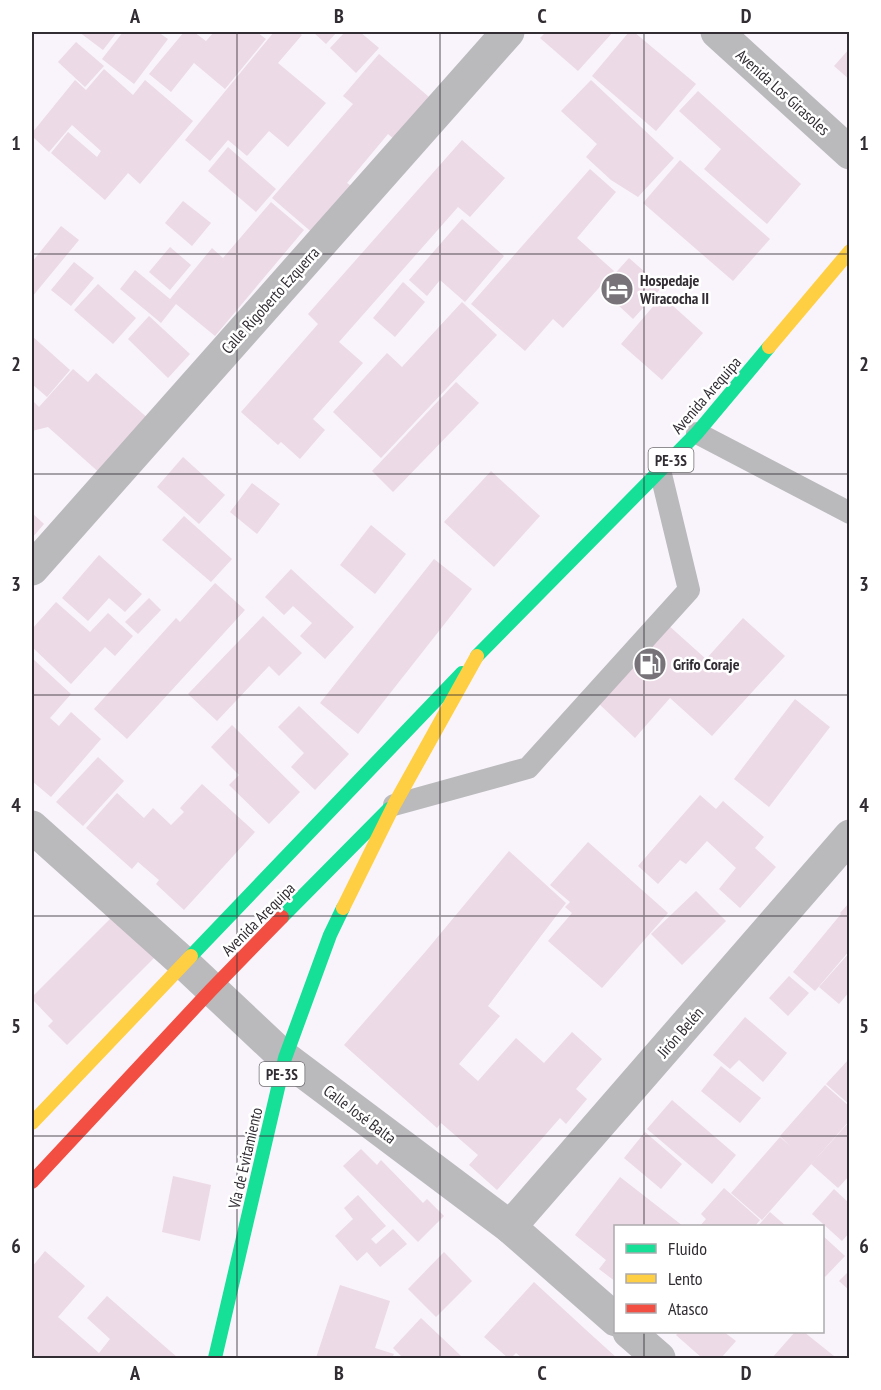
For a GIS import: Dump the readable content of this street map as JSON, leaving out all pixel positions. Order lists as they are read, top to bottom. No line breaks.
{"streets":{"main road":["Avenida Arequipa","PE-3S","Vía de Evitamiento"],"street":["Avenida Los Girasoles","Calle Rigoberto Ezquerra","Jirón Belén","Calle José Balta"]},"crossings":[["Avenida Arequipa","Calle José Balta"],["Avenida Arequipa","Vía de Evitamiento"],["Jirón Belén","Calle José Balta"],["Calle José Balta","Vía de Evitamiento"]],"places":{"hotel":["Hospedaje Wiracocha II"],"fuel station":["Grifo Coraje"]},"legend":["Fluido","Lento","Atasco"],"grid":{"columns":["A","B","C","D"],"rows":["1","2","3","4","5","6"]}}
